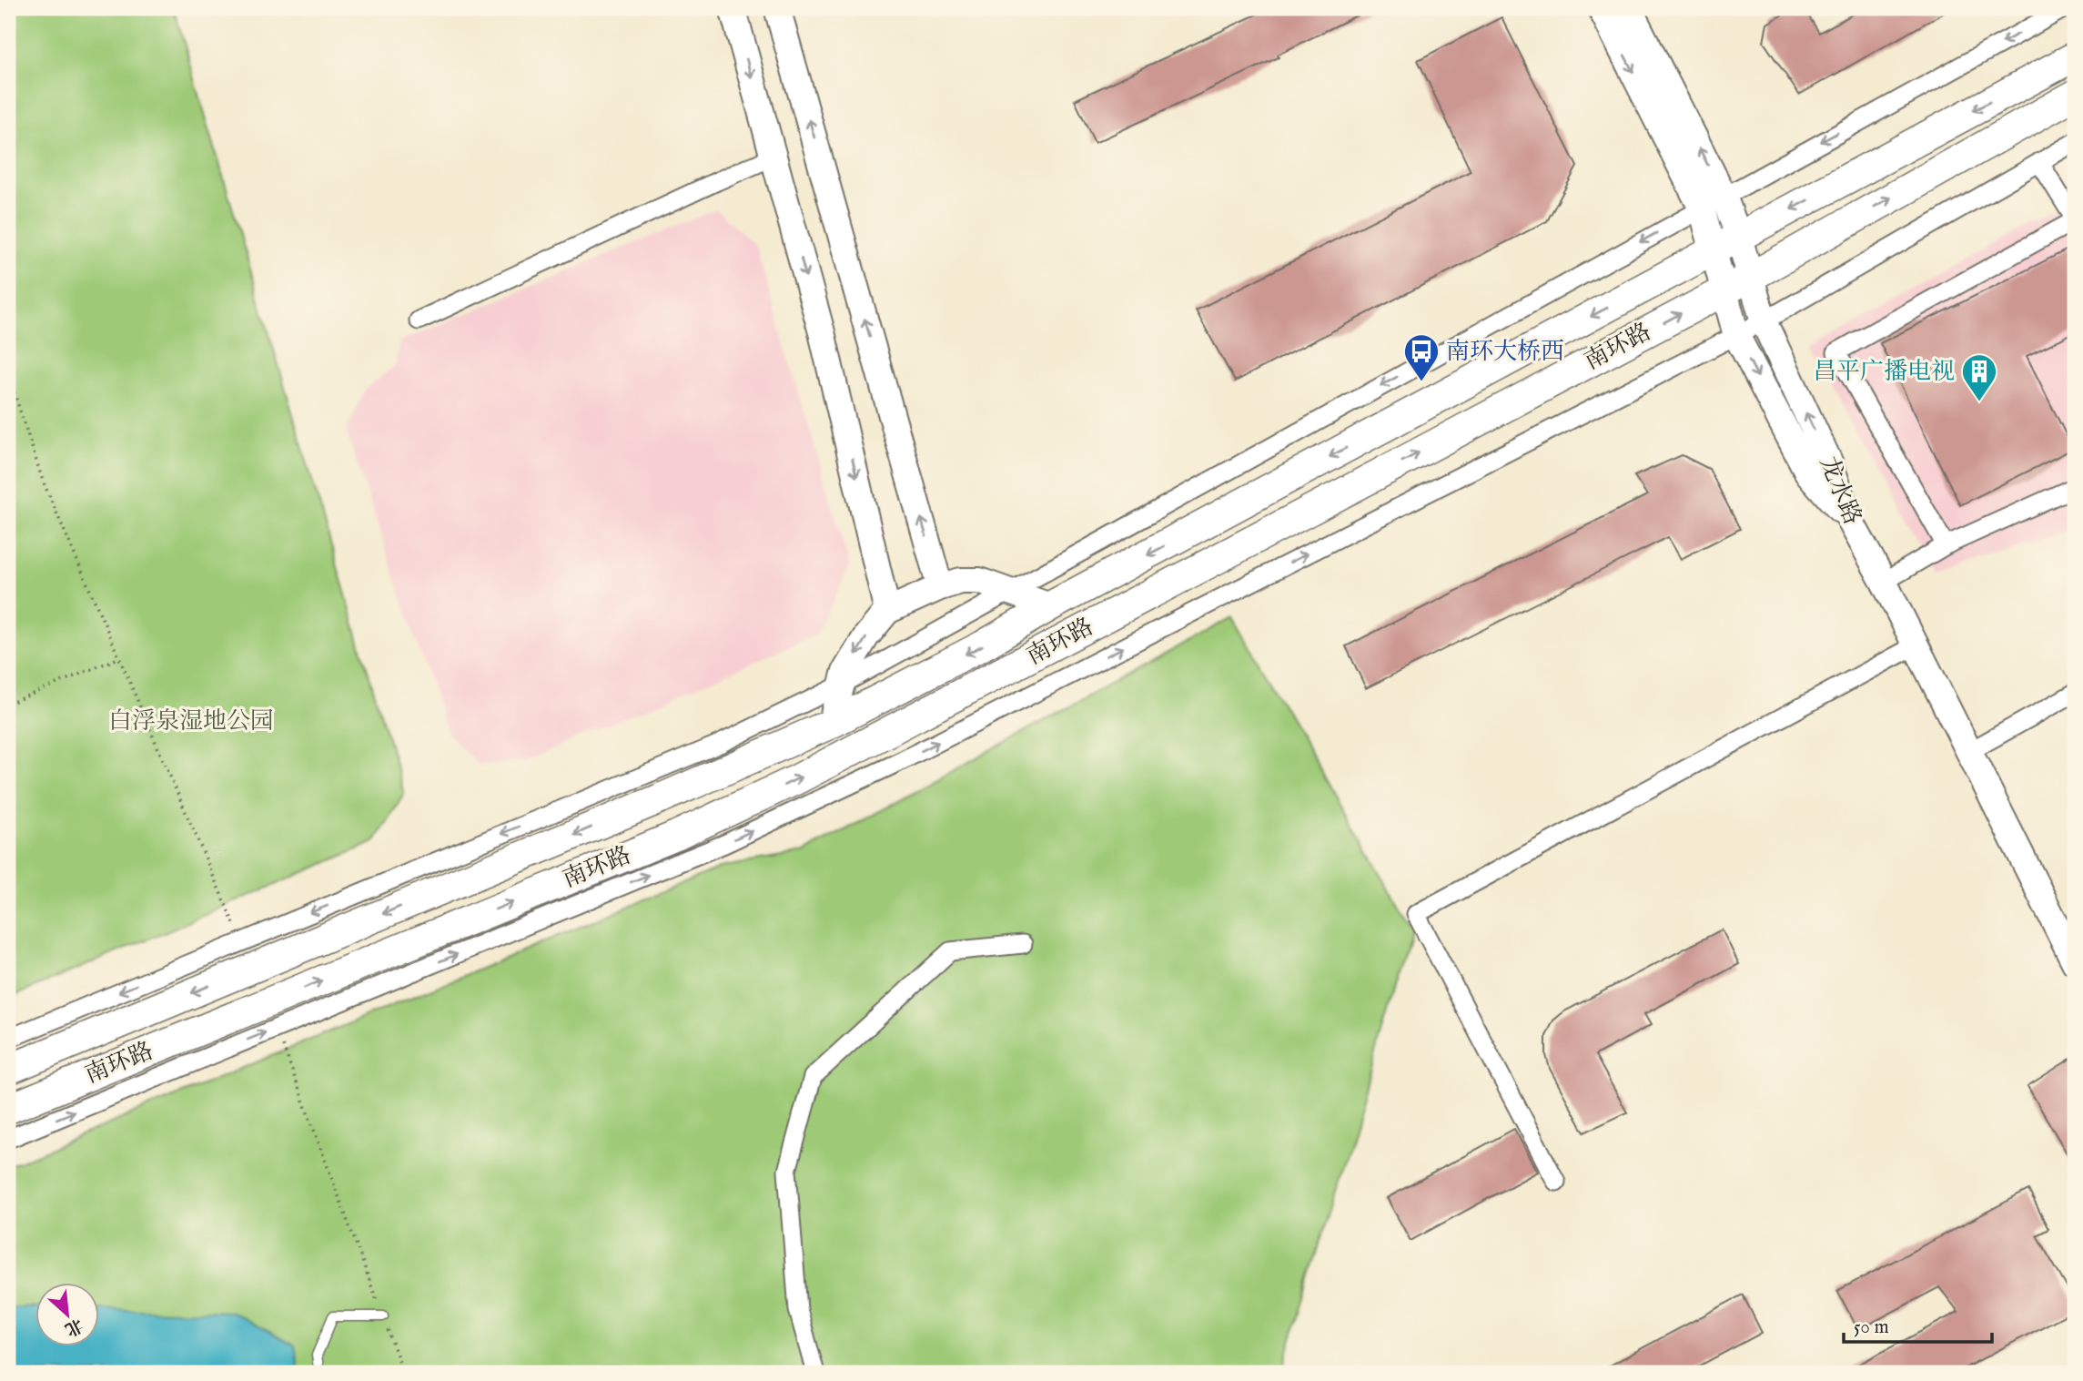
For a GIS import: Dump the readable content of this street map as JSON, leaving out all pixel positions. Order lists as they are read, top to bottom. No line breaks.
{"streets":{"main road":["南环路"],"street":["龙水路"]},"crossings":[["南环路","龙水路"]],"parks":["白浮泉湿地公园"],"places":{"bus stop":["南环大桥西"],"building":["昌平广播电视"]},"scale_bar":"50 m","north":"bottom right"}
